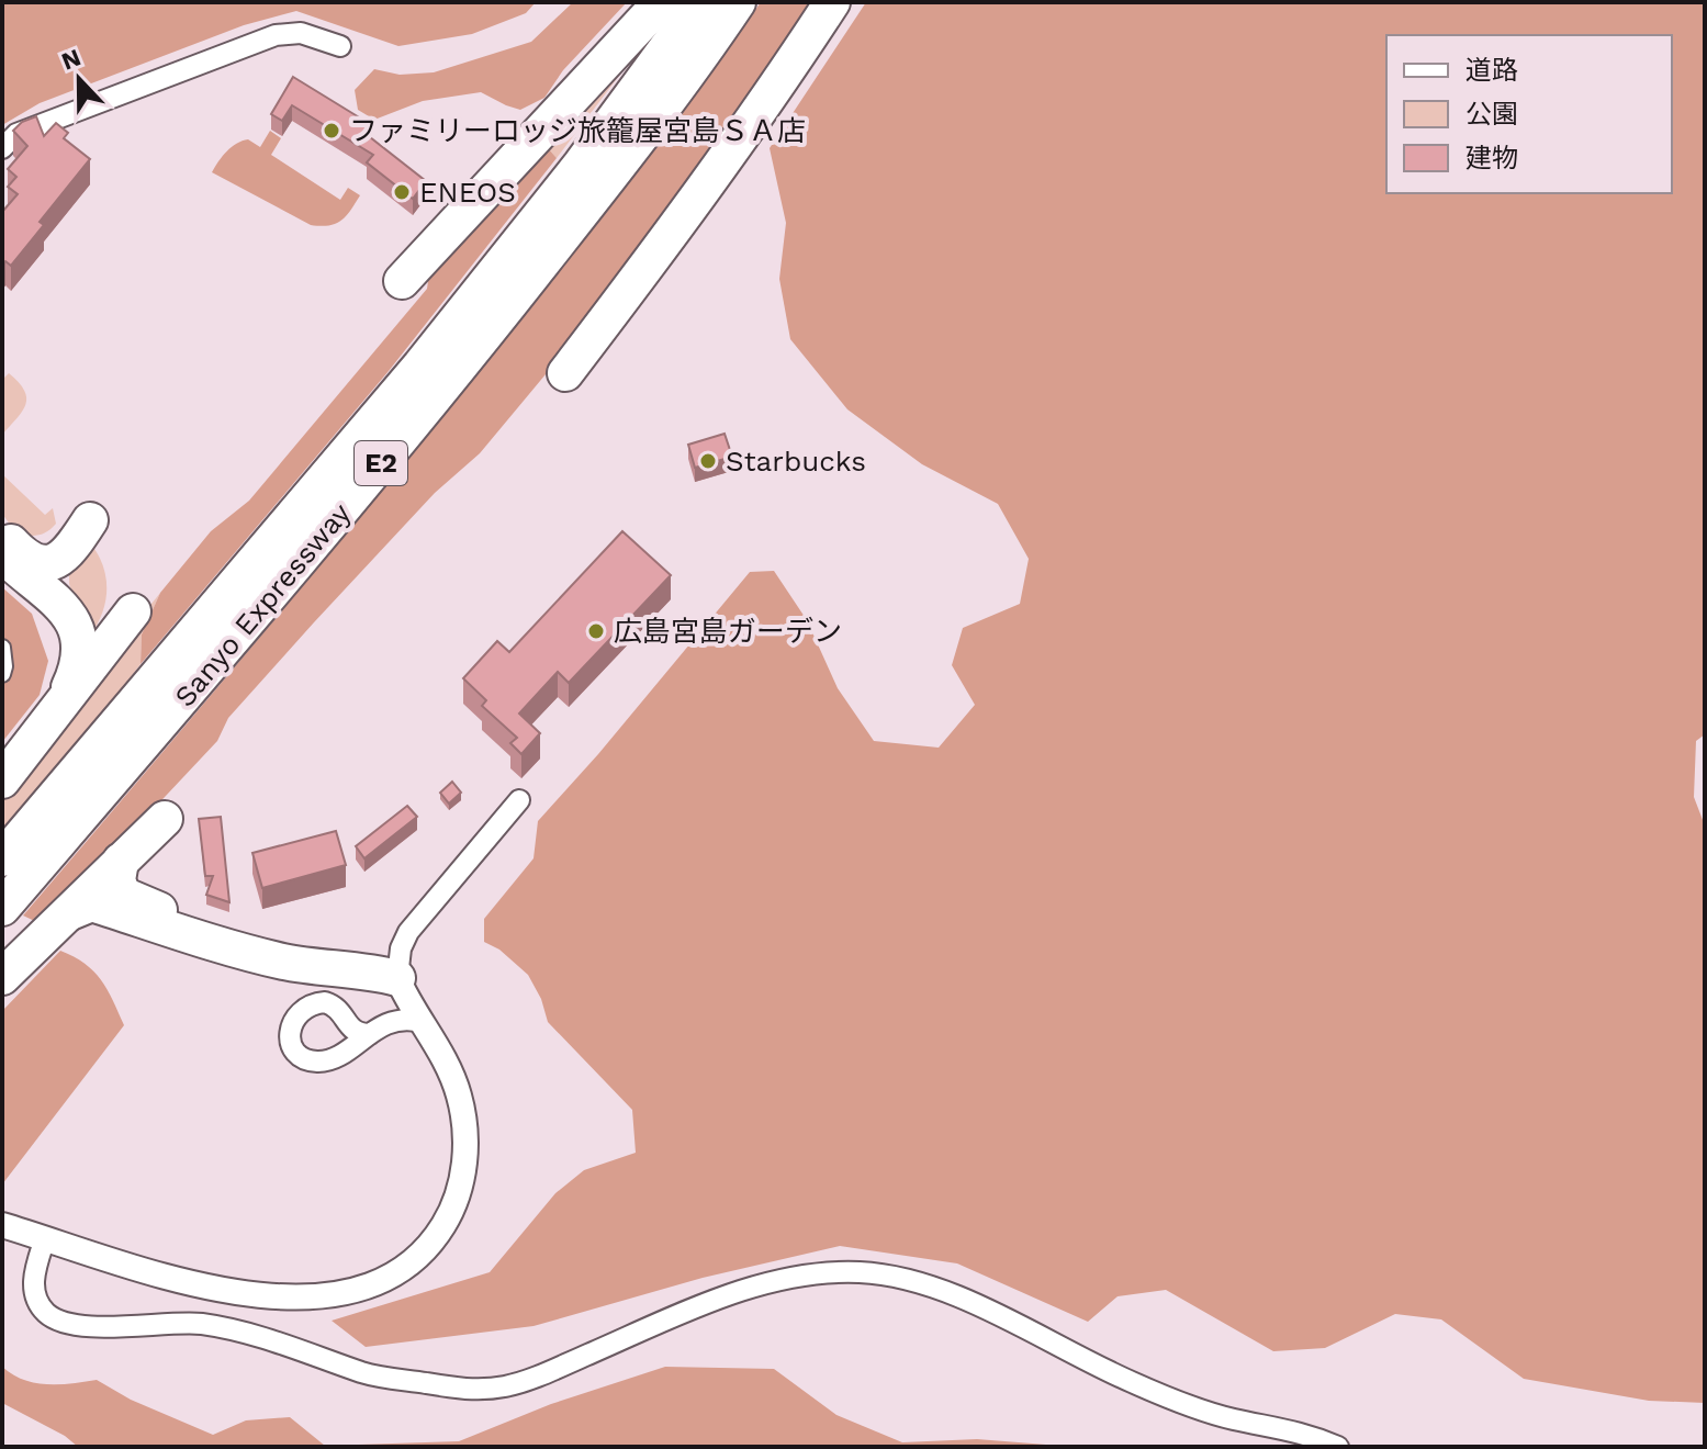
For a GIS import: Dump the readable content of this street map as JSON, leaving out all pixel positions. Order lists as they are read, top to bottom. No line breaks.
{"streets":{"highway":["E2","Sanyo Expressway"]},"places":["ファミリーロッジ旅籠屋宮島ＳＡ店","ENEOS","Starbucks","広島宮島ガーデン"],"legend":["道路","公園","建物"],"north":"top"}
